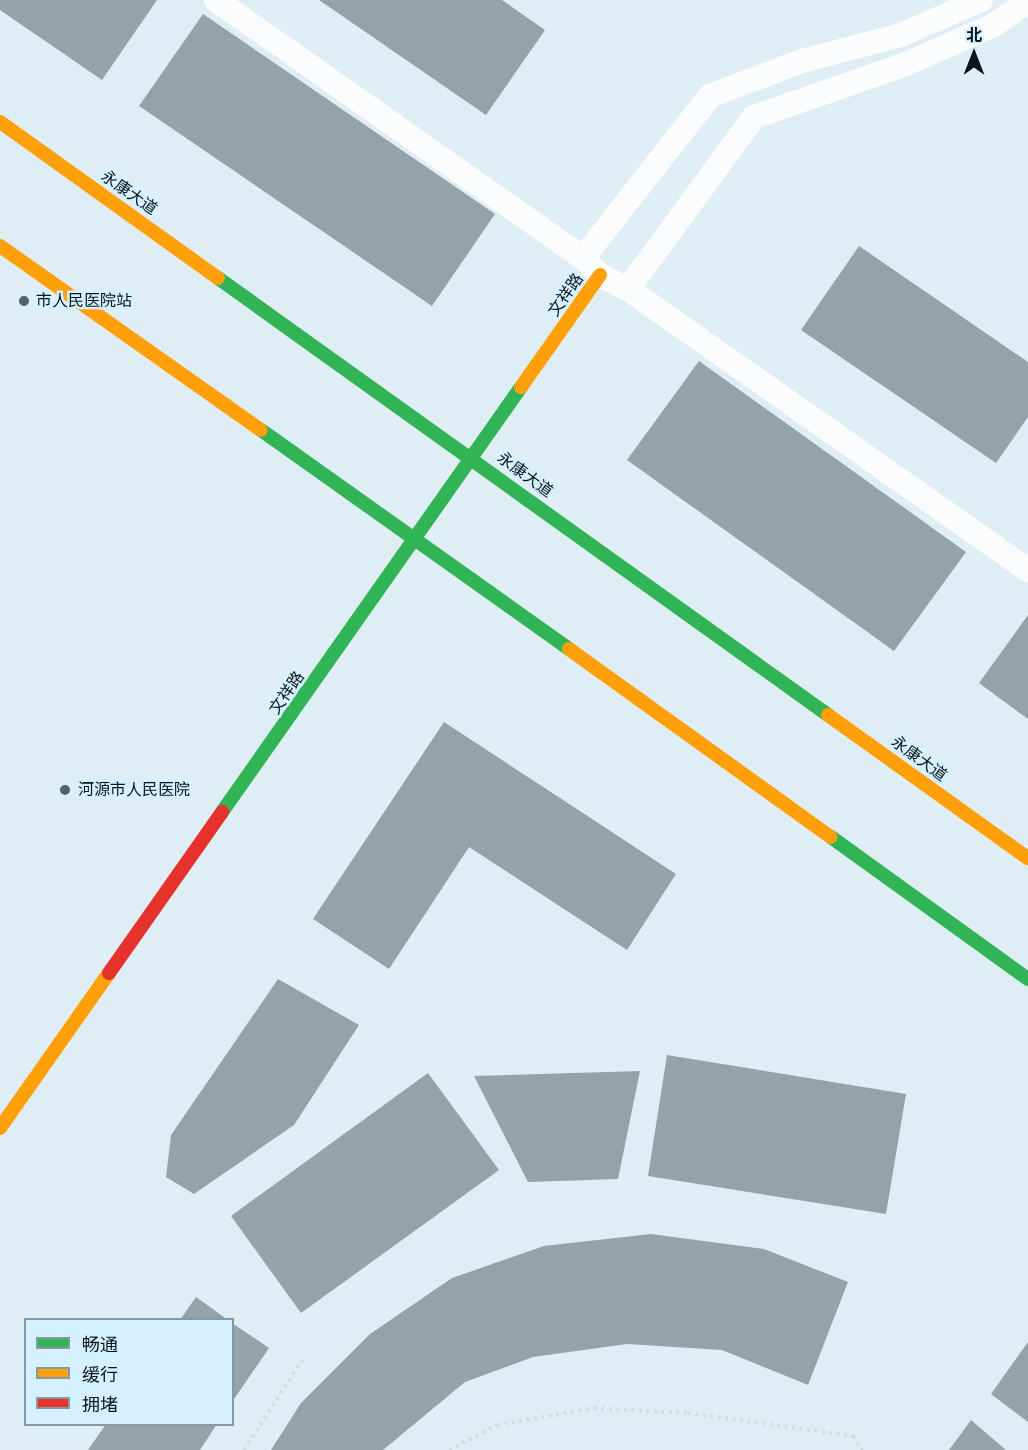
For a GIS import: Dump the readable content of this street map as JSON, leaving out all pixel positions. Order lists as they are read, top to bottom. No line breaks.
{"streets":{"main road":["永康大道","文祥路"]},"crossings":[["永康大道","文祥路"]],"places":["市人民医院站","河源市人民医院"],"legend":["畅通","缓行","拥堵"],"north":"top"}
